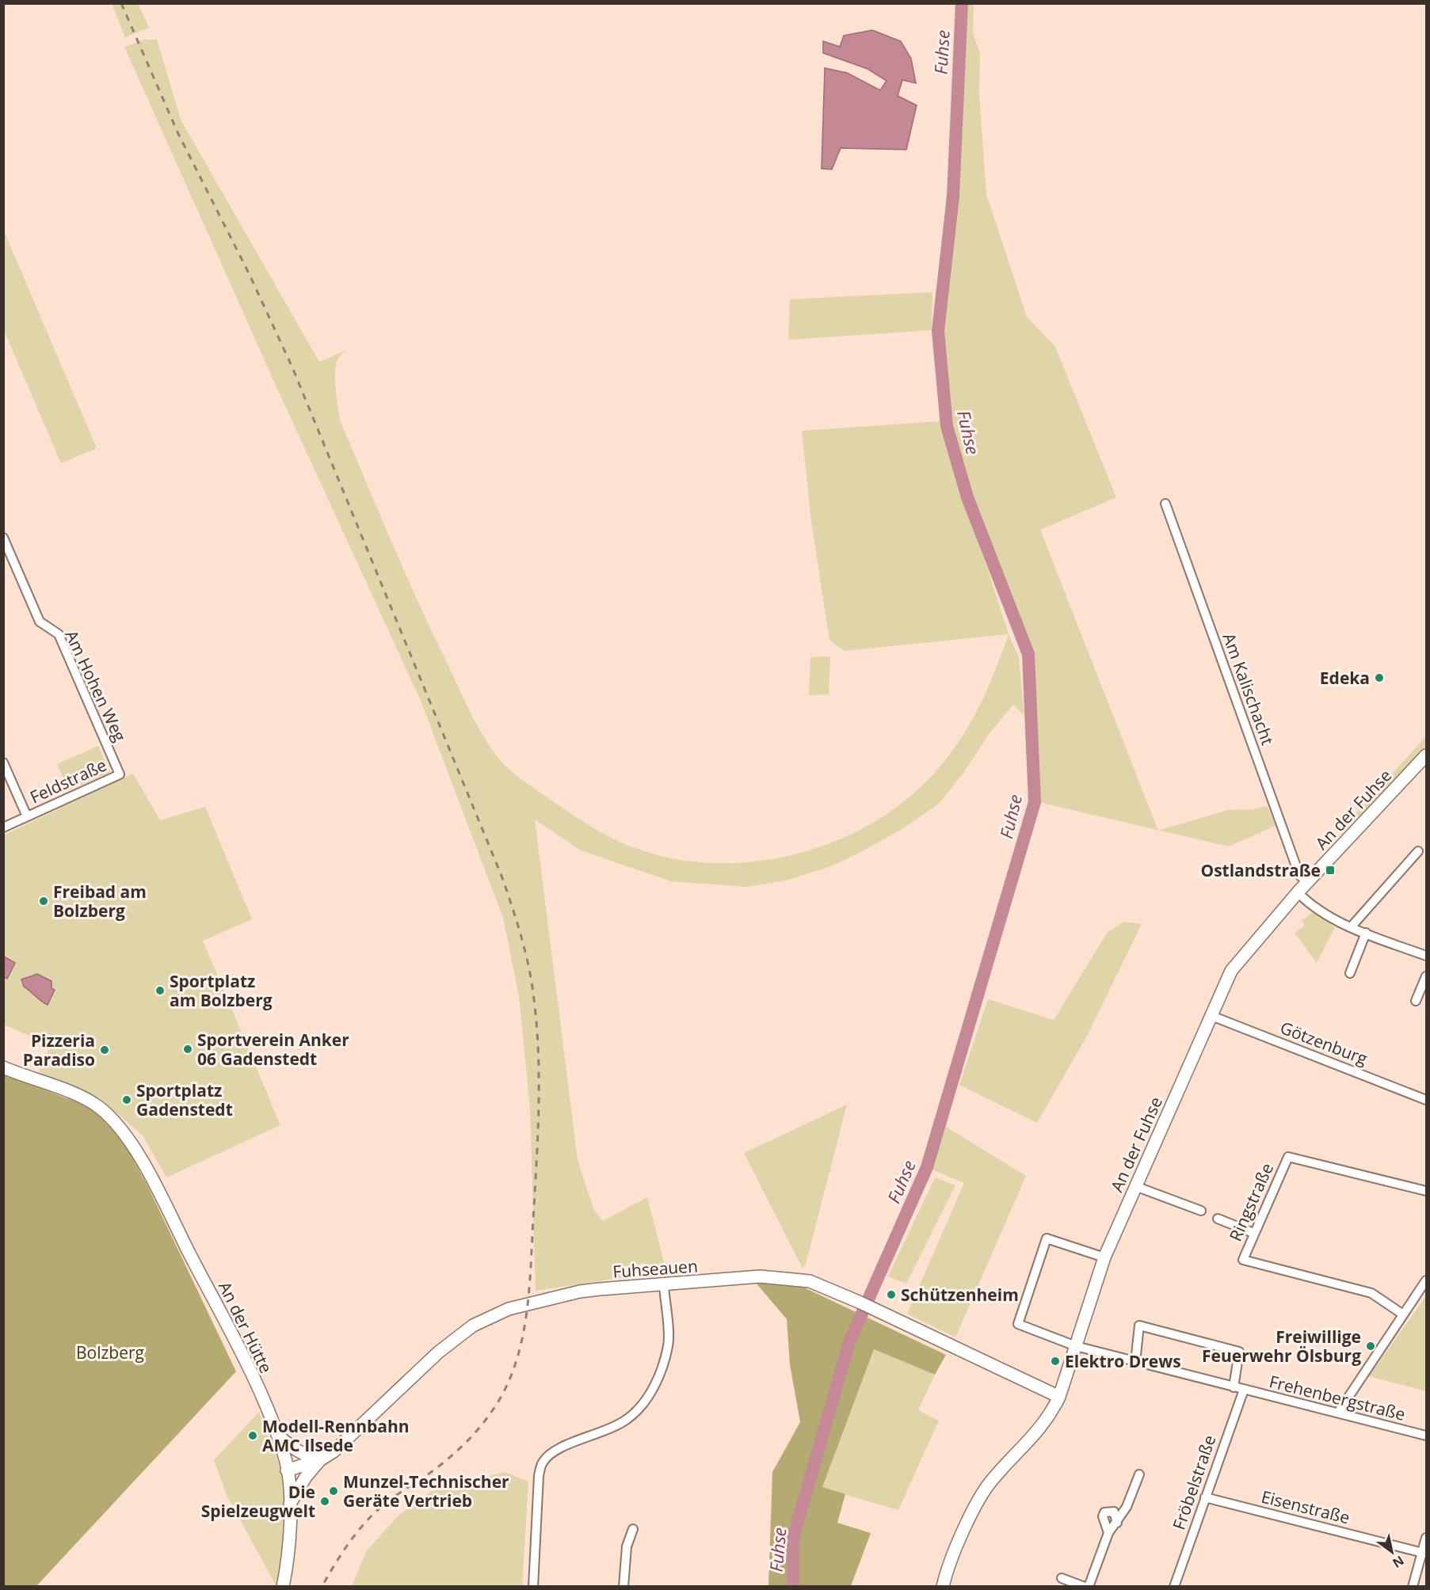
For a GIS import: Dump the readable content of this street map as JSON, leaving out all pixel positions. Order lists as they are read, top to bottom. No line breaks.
{"streets":{"street":["Am Hohen Weg","Am Kalischacht","Feldstraße","An der Fuhse","Götzenburg","Ringstraße","Fuhseauen","An der Hütte","Frehenbergstraße","Fröbelstraße","Eisenstraße"]},"crossings":[["Am Hohen Weg","Feldstraße"],["Am Kalischacht","An der Fuhse"],["An der Fuhse","Götzenburg"],["An der Fuhse","Fuhseauen"],["An der Fuhse","Frehenbergstraße"],["Fuhseauen","An der Hütte"],["Frehenbergstraße","Fröbelstraße"],["Fröbelstraße","Eisenstraße"]],"water":["Fuhse"],"parks":["Bolzberg"],"places":{"other":["Edeka","Freibad am Bolzberg","Sportplatz am Bolzberg","Sportverein Anker 06 Gadenstedt","Pizzeria Paradiso","Sportplatz Gadenstedt","Schützenheim","Freiwillige Feuerwehr Ölsburg","Elektro Drews","Modell-Rennbahn AMC Ilsede","Munzel-Technischer Geräte Vertrieb","Die Spielzeugwelt"],"transit":["Ostlandstraße"]},"north":"bottom right"}
